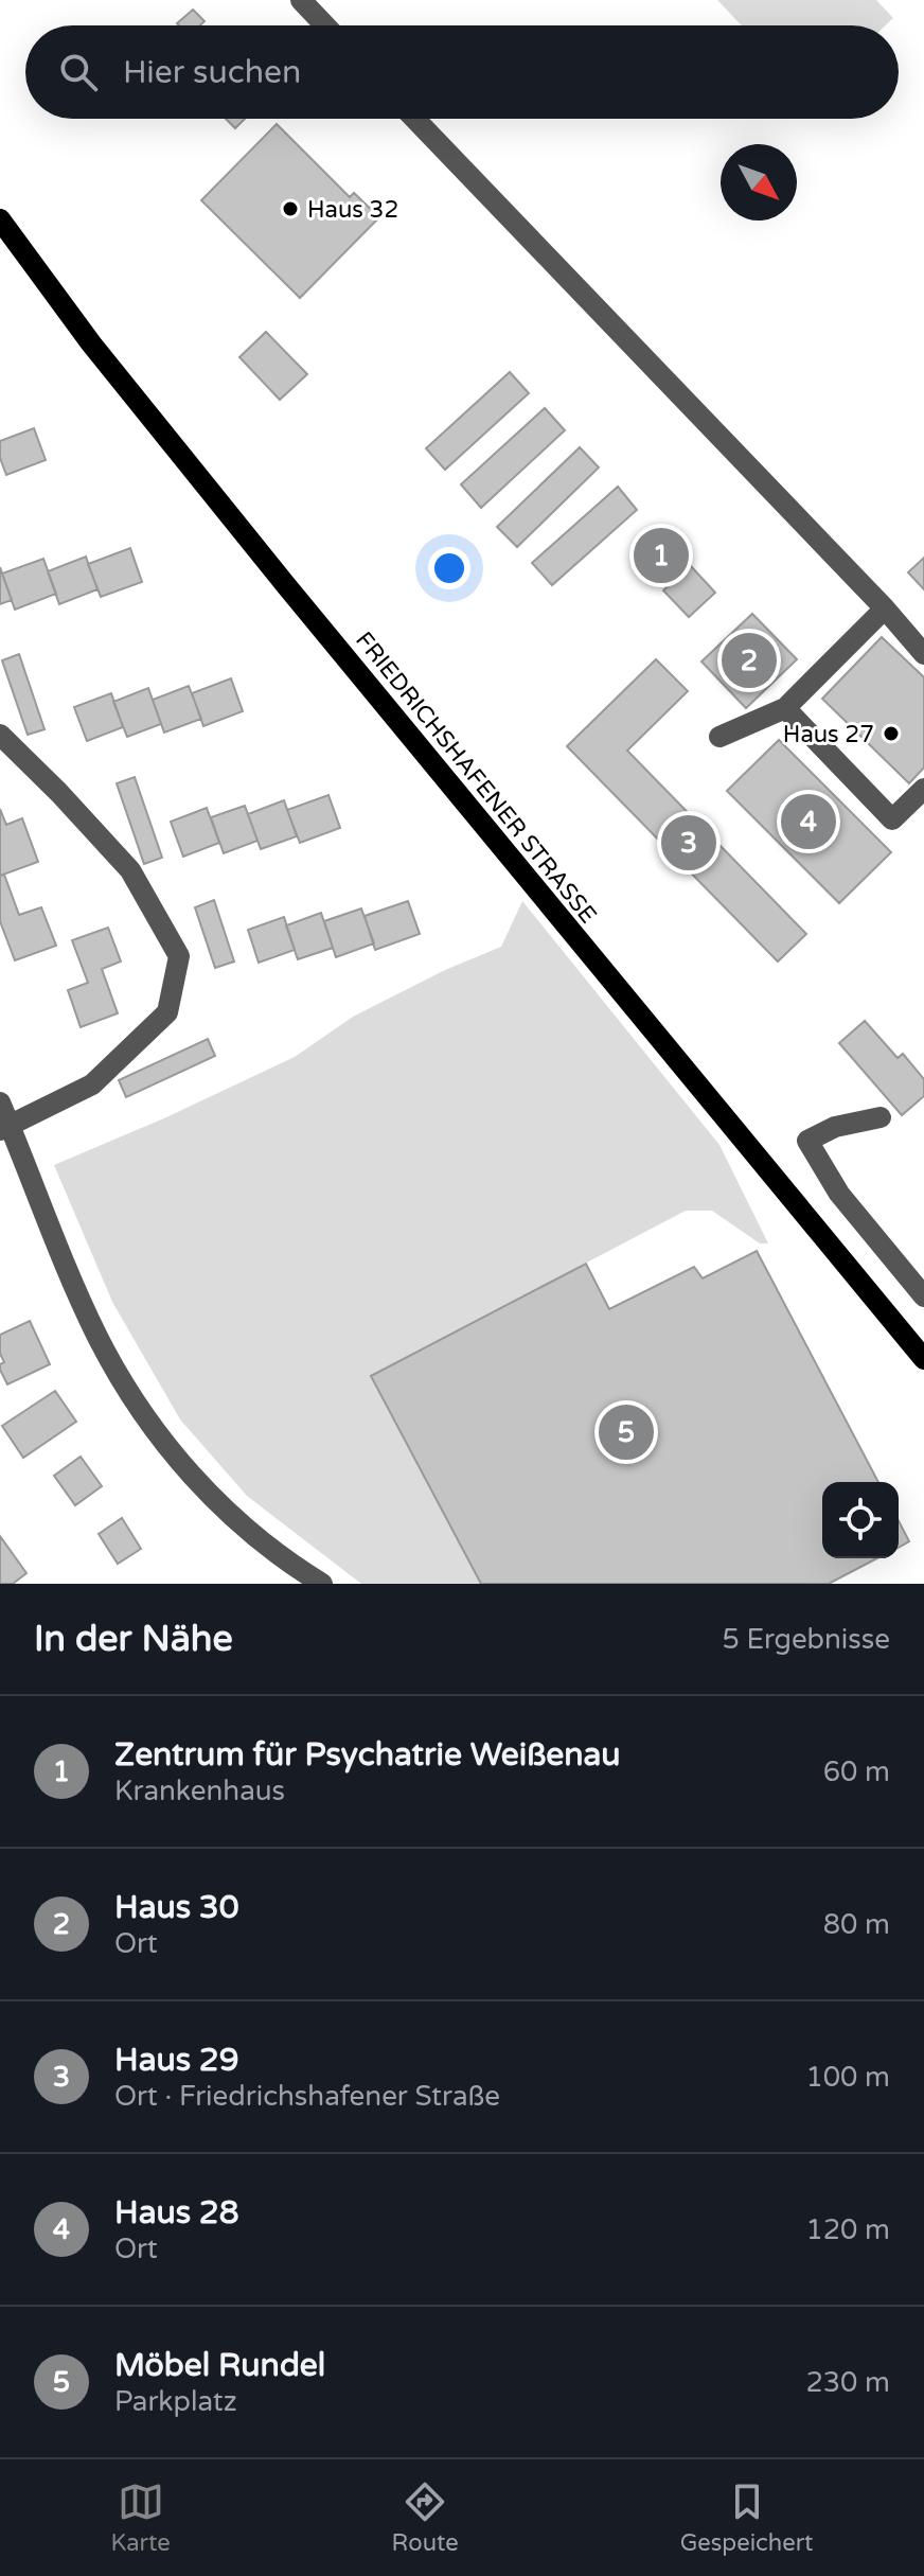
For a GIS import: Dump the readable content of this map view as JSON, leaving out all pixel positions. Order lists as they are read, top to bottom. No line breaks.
{"streets":{"main road":["FRIEDRICHSHAFENER STRASSE"]},"places":["Haus 32","Haus 27"],"north":"bottom right","page":{"search":"Hier suchen","pins":["1","2","4","3","5"],"heading":["In der Nähe","5 Ergebnisse"],"list":[{"mark":"1","name":"Zentrum für Psychatrie Weißenau","note":"Krankenhaus","value":"60 m"},{"mark":"2","name":"Haus 30","note":"Ort","value":"80 m"},{"mark":"3","name":"Haus 29","note":"Ort · Friedrichshafener Straße","value":"100 m"},{"mark":"4","name":"Haus 28","note":"Ort","value":"120 m"},{"mark":"5","name":"Möbel Rundel","note":"Parkplatz","value":"230 m"}],"nav":["Karte","Route","Gespeichert"]}}
